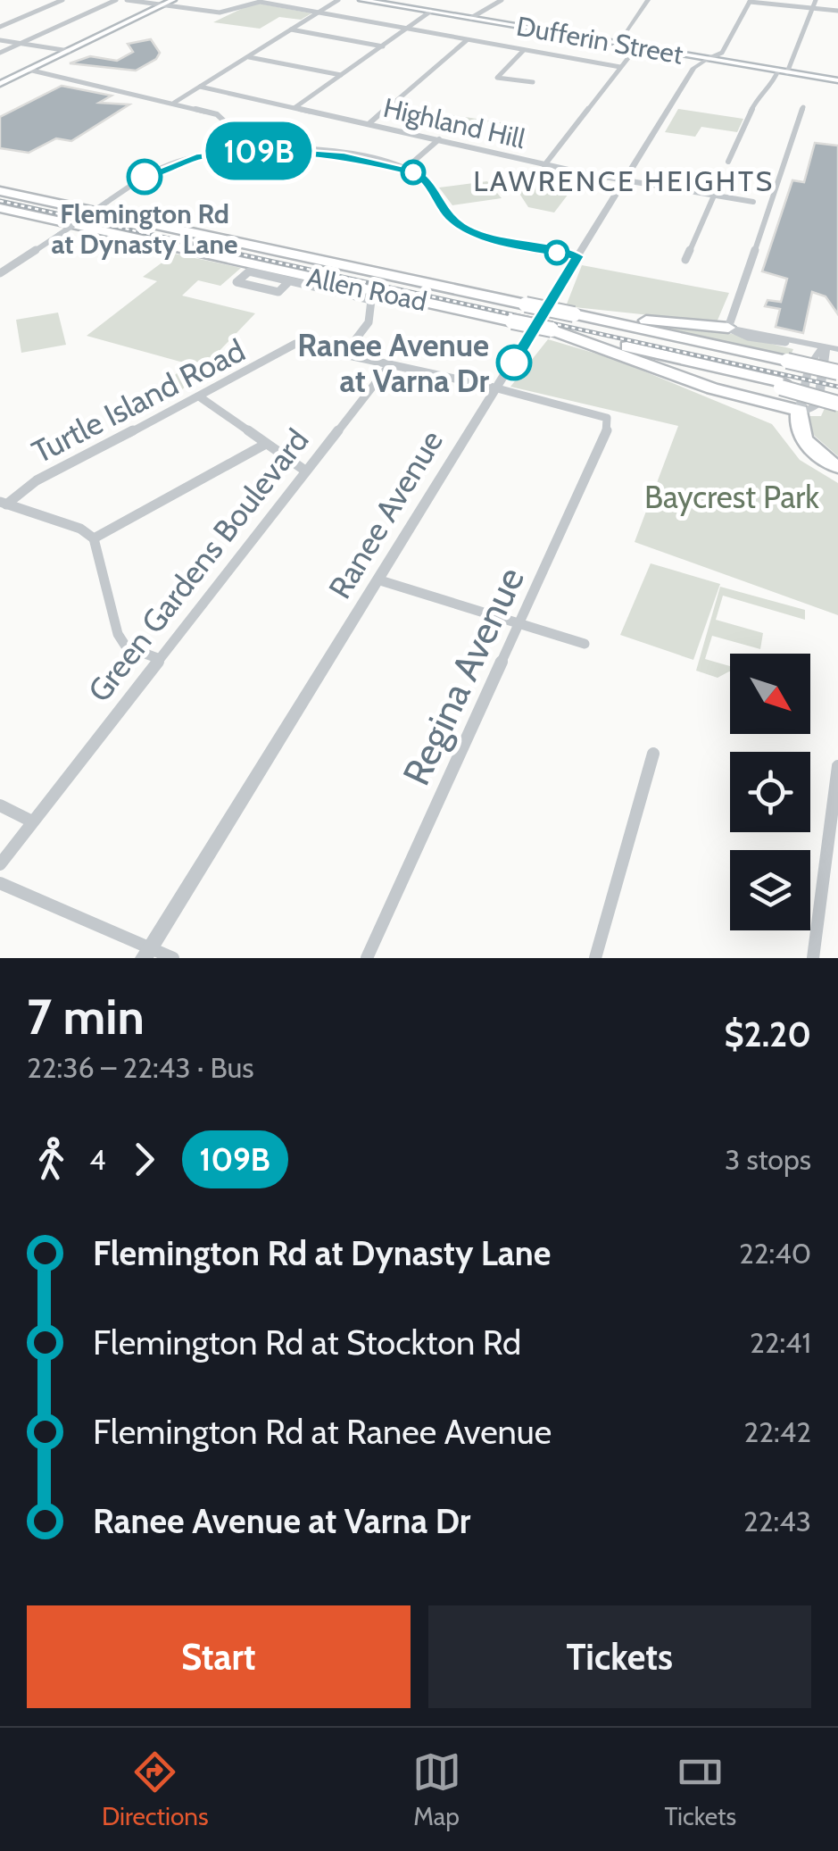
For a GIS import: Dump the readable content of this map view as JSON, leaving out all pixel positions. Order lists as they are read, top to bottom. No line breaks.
{"streets":{"highway":["Allen Road"],"main road":["Dufferin Street"],"street":["Highland Hill","Turtle Island Road","Ranee Avenue","Green Gardens Boulevard","Regina Avenue"]},"crossings":[["Dufferin Street","Ranee Avenue"],["Highland Hill","Ranee Avenue"],["Ranee Avenue","Regina Avenue"]],"districts":["LAWRENCE HEIGHTS"],"parks":["Baycrest Park"],"places":["Flemington Rd at Dynasty Lane","Ranee Avenue at Varna Dr"],"lines":["bus line 109B"],"north":"bottom right","page":{"on_map":"109B","heading":["7 min","22:36 – 22:43 · Bus","$2.20"],"legs":["4","109B","3 stops"],"list":[{"name":"Flemington Rd at Dynasty Lane","value":"22:40"},{"name":"Flemington Rd at Stockton Rd","value":"22:41"},{"name":"Flemington Rd at Ranee Avenue","value":"22:42"},{"name":"Ranee Avenue at Varna Dr","value":"22:43"}],"buttons":["Start","Tickets"],"tabs":["Directions","Map","Tickets"]}}
